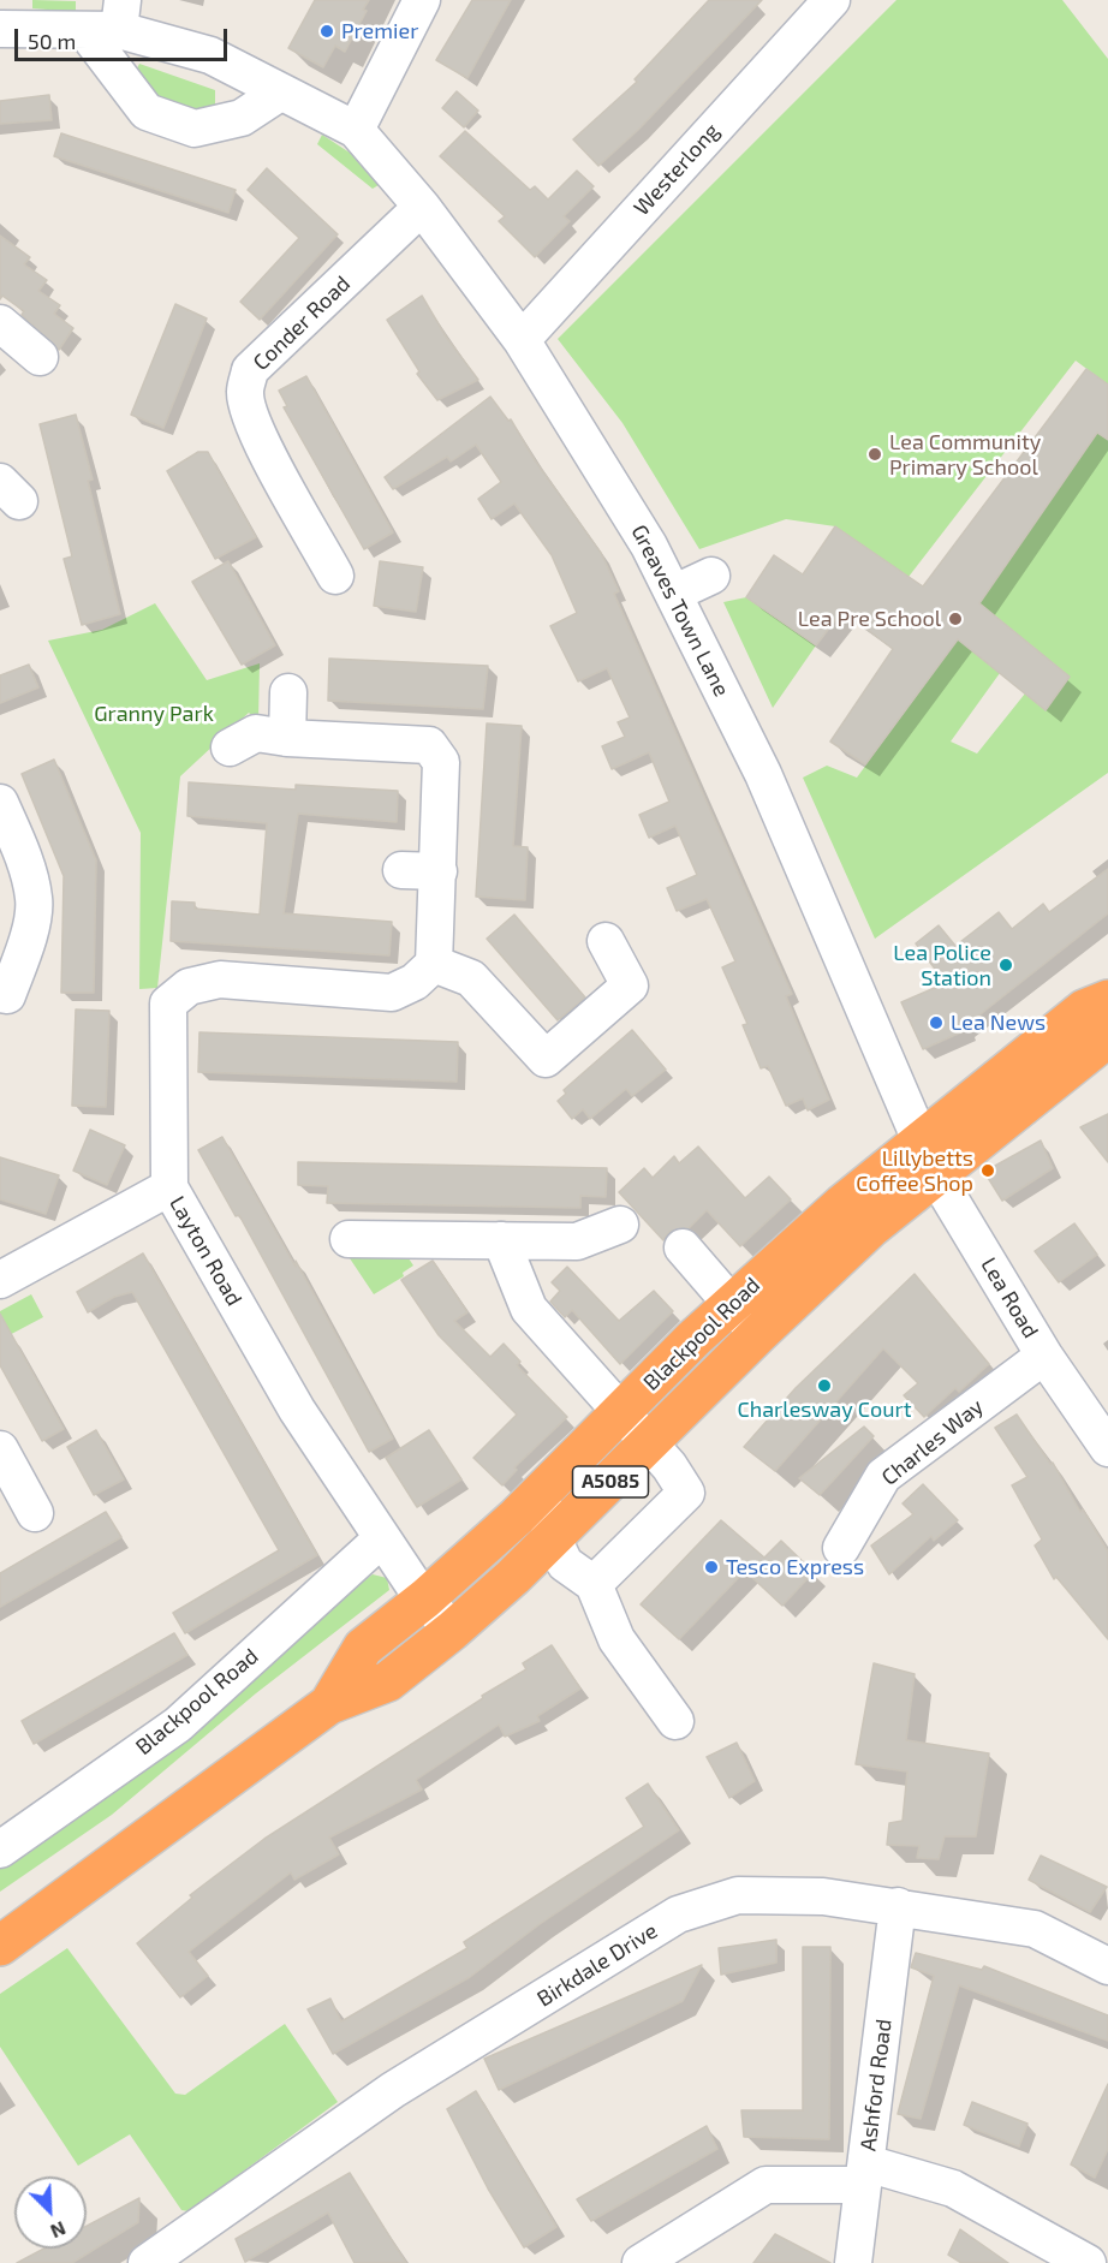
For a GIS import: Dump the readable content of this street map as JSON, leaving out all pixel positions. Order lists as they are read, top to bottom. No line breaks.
{"streets":{"highway":["Blackpool Road","A5085"],"street":["Westerlong","Conder Road","Greaves Town Lane","Layton Road","Lea Road","Charles Way","Birkdale Drive","Ashford Road"]},"crossings":[["Westerlong","Greaves Town Lane"],["Conder Road","Greaves Town Lane"],["Greaves Town Lane","Lea Road"],["Greaves Town Lane","Blackpool Road"],["Layton Road","Blackpool Road"],["Lea Road","Blackpool Road"],["Lea Road","Charles Way"],["Birkdale Drive","Ashford Road"]],"parks":["Granny Park"],"places":["Premier","Lea Community Primary School","Lea Pre School","Lea Police Station","Lea News","Lillybetts Coffee Shop","Charlesway Court","Tesco Express"],"scale_bar":"50 m","north":"bottom right"}
